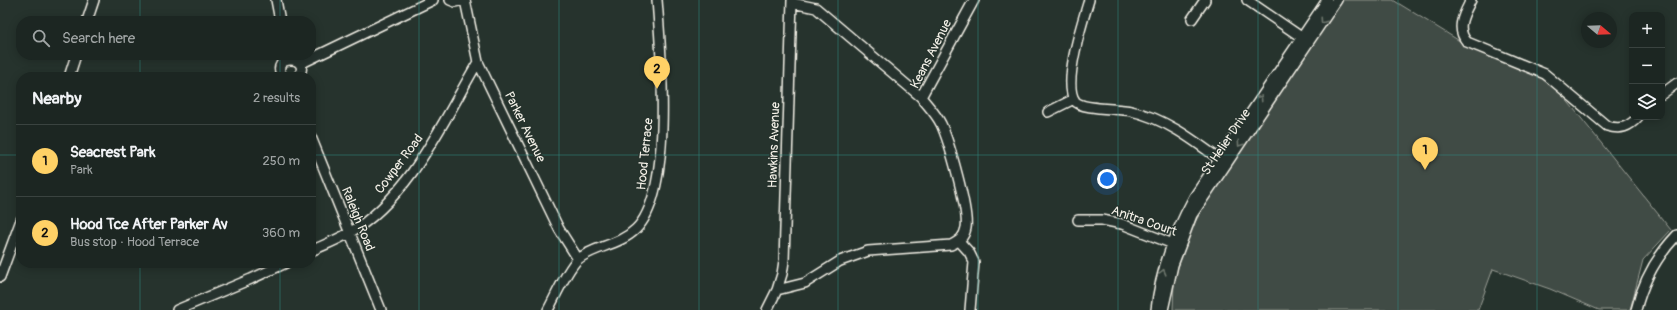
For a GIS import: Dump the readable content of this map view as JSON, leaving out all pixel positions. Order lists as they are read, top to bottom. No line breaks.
{"streets":{"street":["Keans Avenue","Parker Avenue","St Helier Drive","Hawkins Avenue","Hood Terrace","Cowper Road","Raleigh Road","Anitra Court"]},"crossings":[["Parker Avenue","Hood Terrace"],["Parker Avenue","Cowper Road"],["St Helier Drive","Anitra Court"],["Cowper Road","Raleigh Road"]],"north":"right","page":{"map_buttons":["+","−"],"search":"Search here","pins":["2","1"],"heading":["Nearby","2 results"],"list":[{"mark":"1","name":"Seacrest Park","note":"Park","value":"250 m"},{"mark":"2","name":"Hood Tce After Parker Av","note":"Bus stop · Hood Terrace","value":"360 m"}]}}
